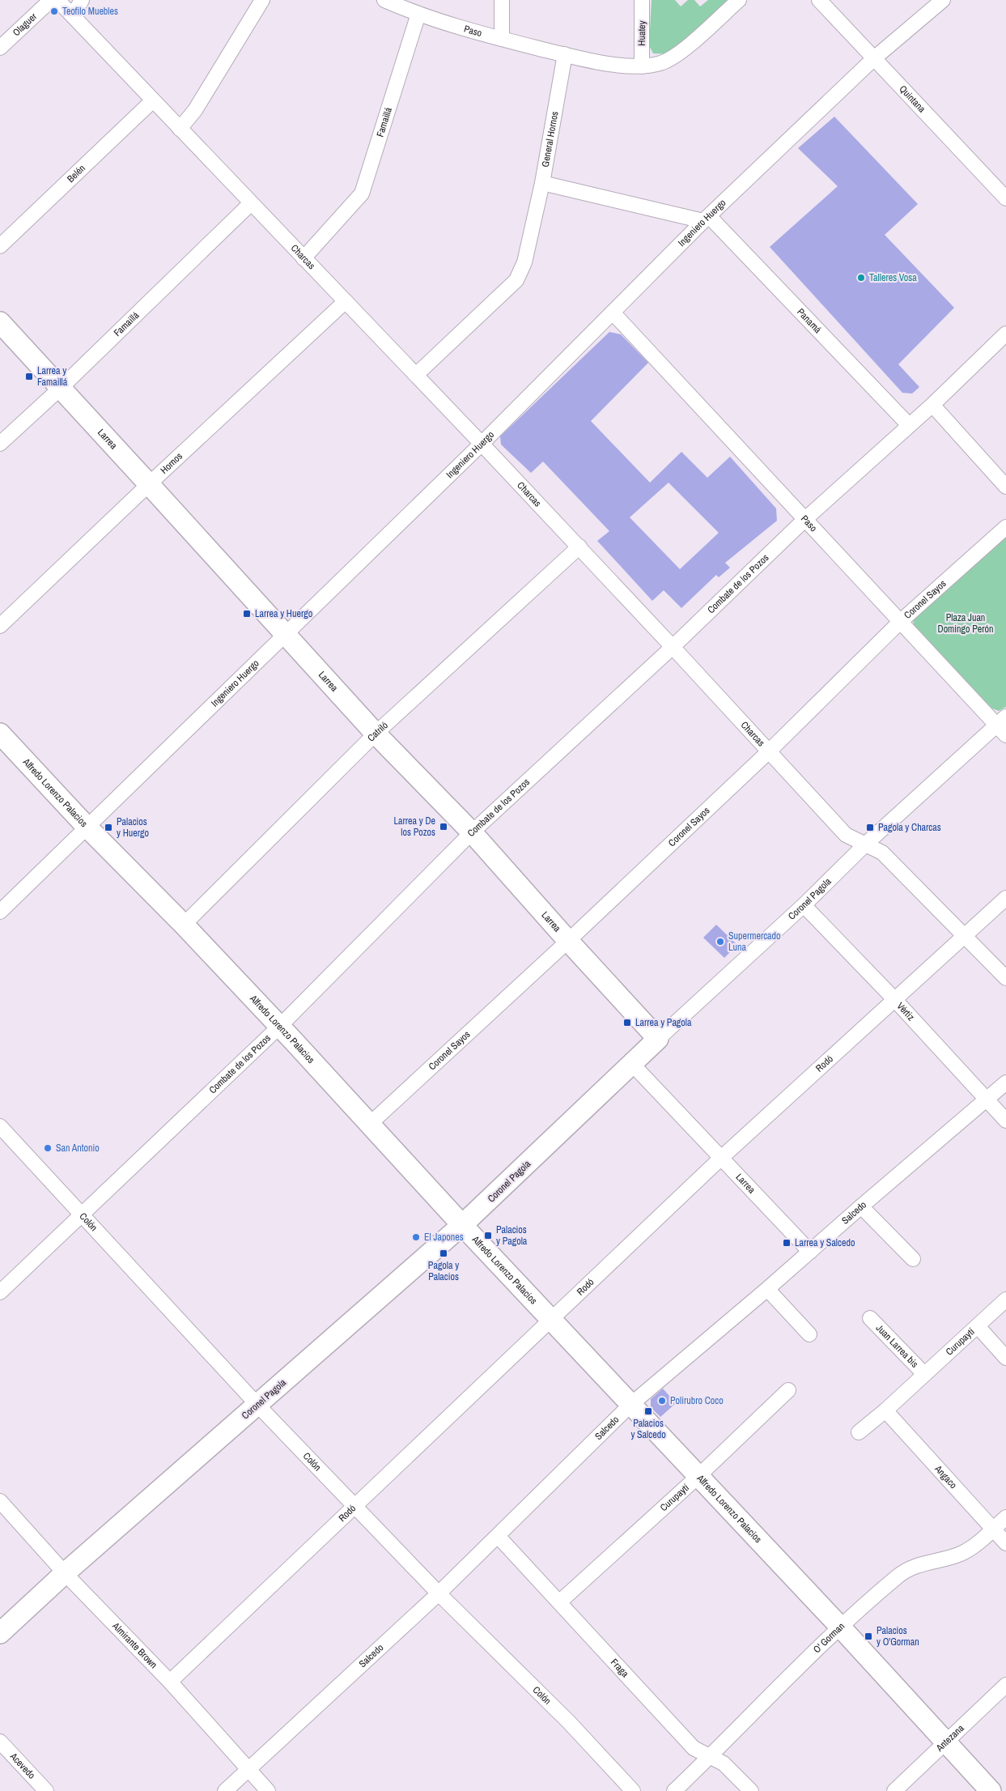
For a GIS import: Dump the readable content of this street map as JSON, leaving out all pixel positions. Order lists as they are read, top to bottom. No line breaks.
{"streets":{"street":["Olaguer","Paso","Huatey","Quintana","Famaillá","General Hornos","Belén","Ingeniero Huergo","Charcas","Panamá","Larrea","Hornos","Combate de los Pozos","Coronel Sayos","Catriló","Alfredo Lorenzo Palacios","Coronel Pagola","Vértiz","Rodó","Salcedo","Colón","Curupaytí","Juan Larrea bis","Angaco","O' Gorman","Almirante Brown","Fraga","Antezana","Acevedo"]},"crossings":[["Paso","Famaillá"],["Paso","General Hornos"],["Paso","Ingeniero Huergo"],["Paso","Combate de los Pozos"],["Paso","Coronel Sayos"],["Paso","Coronel Pagola"],["Quintana","Ingeniero Huergo"],["Famaillá","Charcas"],["Famaillá","Larrea"],["General Hornos","Charcas"],["Belén","Charcas"],["Ingeniero Huergo","Charcas"],["Ingeniero Huergo","Panamá"],["Ingeniero Huergo","Larrea"],["Ingeniero Huergo","Alfredo Lorenzo Palacios"],["Charcas","Hornos"],["Charcas","Combate de los Pozos"],["Charcas","Coronel Sayos"],["Charcas","Catriló"],["Charcas","Coronel Pagola"],["Charcas","Rodó"],["Panamá","Combate de los Pozos"],["Larrea","Hornos"],["Larrea","Combate de los Pozos"],["Larrea","Coronel Sayos"],["Larrea","Catriló"],["Larrea","Coronel Pagola"],["Larrea","Rodó"],["Larrea","Salcedo"],["Combate de los Pozos","Alfredo Lorenzo Palacios"],["Combate de los Pozos","Colón"],["Coronel Sayos","Alfredo Lorenzo Palacios"],["Catriló","Alfredo Lorenzo Palacios"],["Alfredo Lorenzo Palacios","Coronel Pagola"],["Alfredo Lorenzo Palacios","Rodó"],["Alfredo Lorenzo Palacios","Salcedo"],["Alfredo Lorenzo Palacios","Curupaytí"],["Alfredo Lorenzo Palacios","O' Gorman"],["Alfredo Lorenzo Palacios","Antezana"],["Coronel Pagola","Vértiz"],["Coronel Pagola","Colón"],["Coronel Pagola","Almirante Brown"],["Vértiz","Rodó"],["Vértiz","Salcedo"],["Rodó","Colón"],["Rodó","Almirante Brown"],["Salcedo","Colón"],["Salcedo","Almirante Brown"],["Salcedo","Fraga"],["Curupaytí","Juan Larrea bis"],["Curupaytí","Angaco"],["Curupaytí","Fraga"],["Angaco","O' Gorman"],["O' Gorman","Fraga"]],"parks":["Plaza Juan Domingo Perón"],"places":{"other":["Teofilo Muebles","Talleres Vosa","Supermercado Luna","San Antonio","El Japones","Polirubro Coco"],"transit":["Larrea y Famaillá","Larrea y Huergo","Larrea y De los Pozos","Palacios y Huergo","Pagola y Charcas","Larrea y Pagola","Palacios y Pagola","Larrea y Salcedo","Pagola y Palacios","Palacios y Salcedo","Palacios y O'Gorman"]}}
